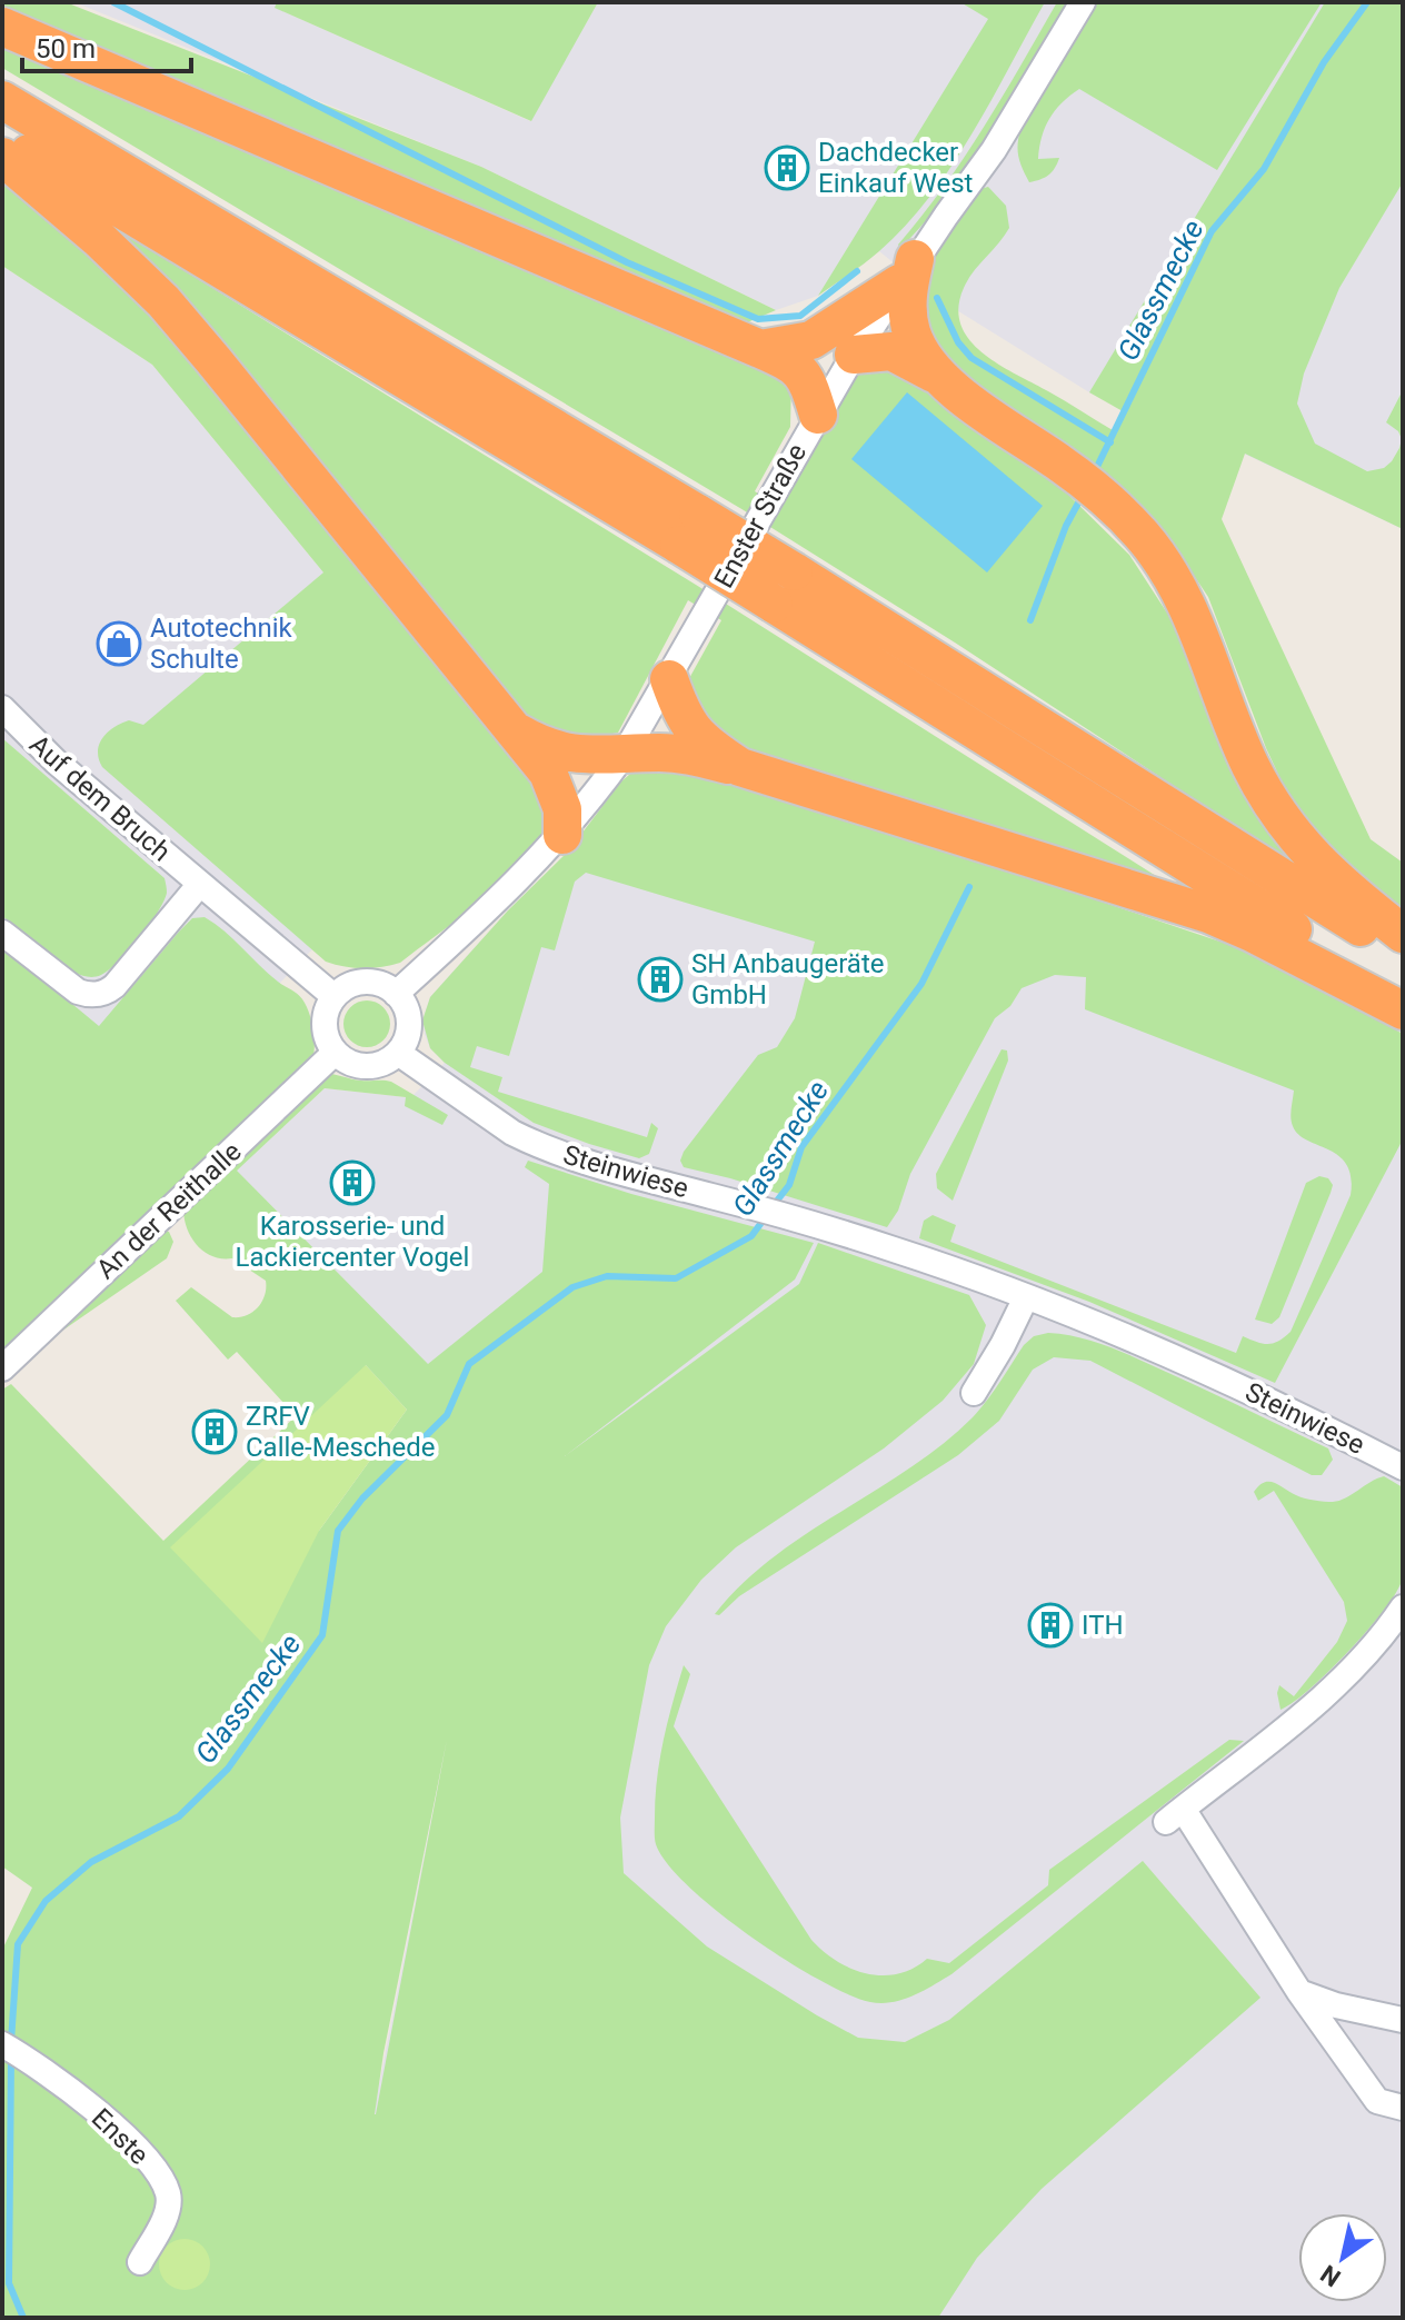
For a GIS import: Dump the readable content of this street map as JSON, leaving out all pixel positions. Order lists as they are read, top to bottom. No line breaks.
{"streets":{"street":["Enster Straße","Auf dem Bruch","Steinwiese","An der Reithalle","Enste"]},"crossings":[["Enster Straße","Auf dem Bruch"],["Enster Straße","Steinwiese"],["Enster Straße","An der Reithalle"],["Auf dem Bruch","Steinwiese"],["Auf dem Bruch","An der Reithalle"],["Steinwiese","An der Reithalle"]],"water":["Glassmecke"],"places":{"building":["Dachdecker Einkauf West","SH Anbaugeräte GmbH","Karosserie- und Lackiercenter Vogel","ZRFV Calle-Meschede","ITH"],"shop":["Autotechnik Schulte"]},"scale_bar":"50 m","north":"bottom left"}
